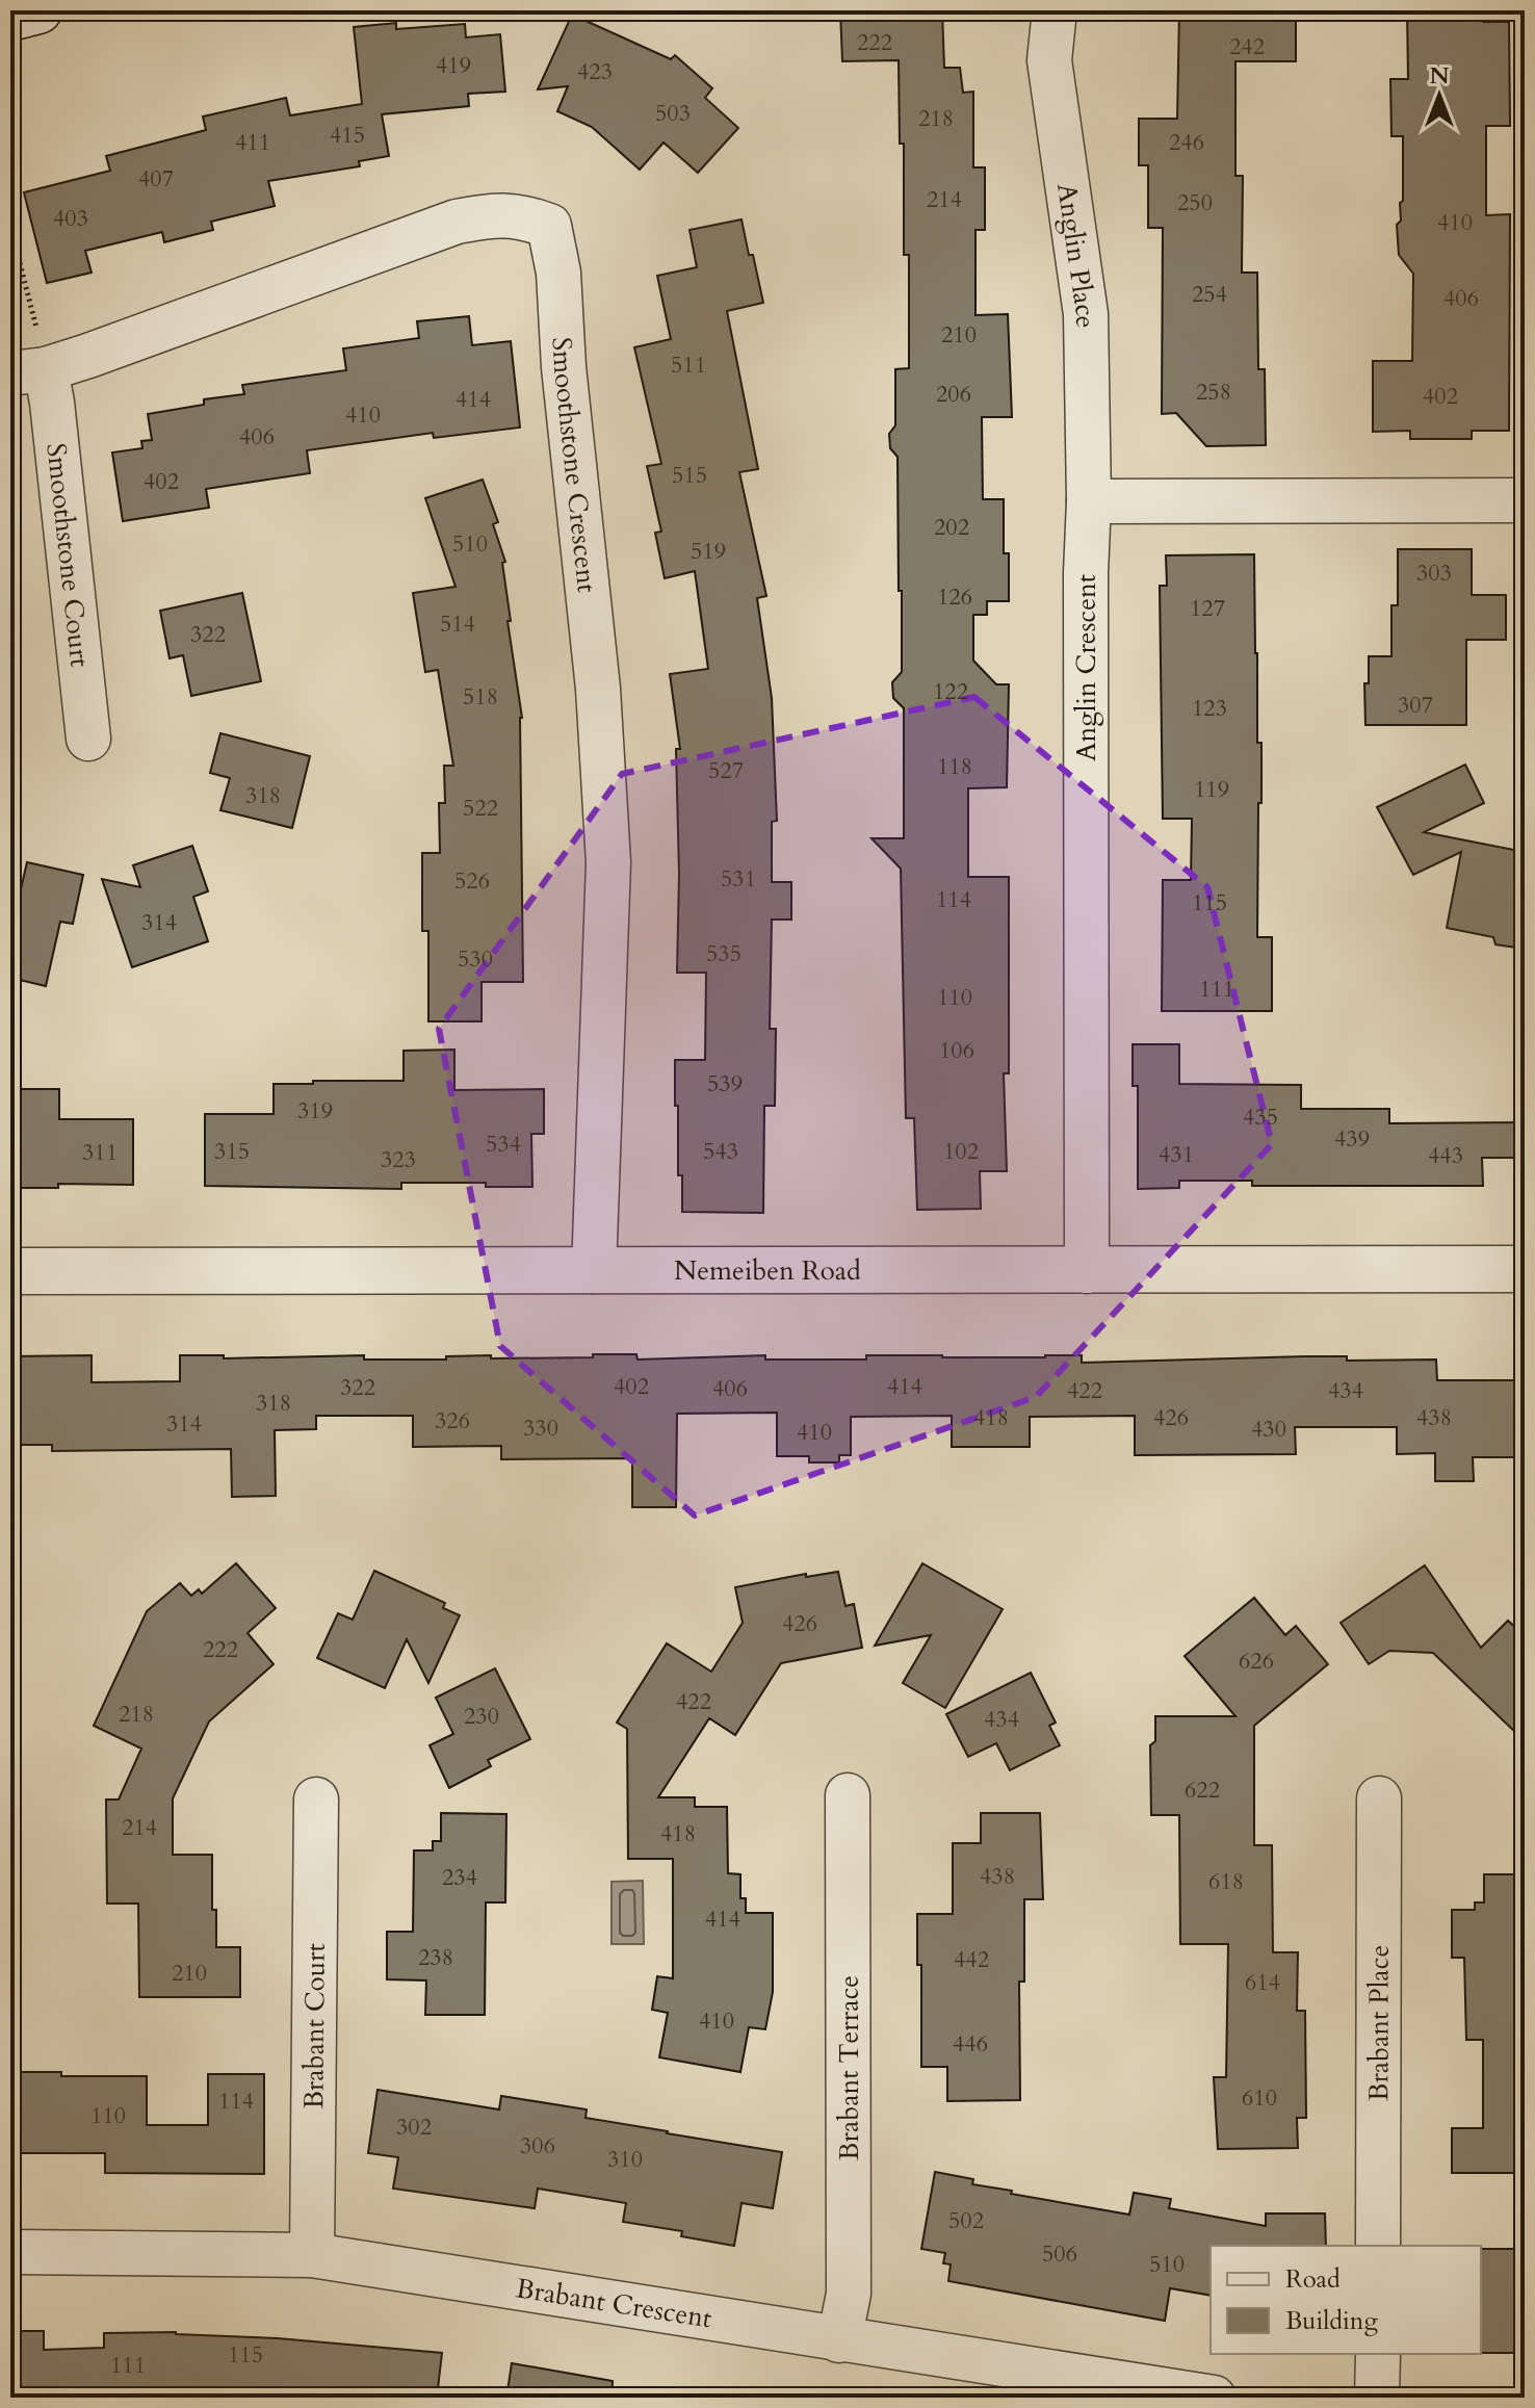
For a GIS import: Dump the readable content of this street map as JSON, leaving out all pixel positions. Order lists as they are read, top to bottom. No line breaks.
{"streets":{"street":["Anglin Place","Smoothstone Crescent","Smoothstone Court","Anglin Crescent","Nemeiben Road","Brabant Place","Brabant Court","Brabant Terrace","Brabant Crescent"]},"crossings":[["Anglin Place","Anglin Crescent"],["Smoothstone Crescent","Smoothstone Court"],["Smoothstone Crescent","Nemeiben Road"],["Anglin Crescent","Nemeiben Road"],["Brabant Court","Brabant Crescent"],["Brabant Terrace","Brabant Crescent"]],"house_numbers":["222","242","419","423","503","218","415","411","246","407","214","250","403","410","254","406","210","511","258","206","402","414","410","406","515","402","202","510","519","303","126","127","514","322","122","518","307","123","118","527","119","318","522","531","526","114","115","314","535","530","111","110","106","539","319","435","439","534","315","543","102","311","431","443","323","402","414","322","406","422","434","318","418","426","438","326","314","330","430","410","426","222","626","422","218","230","434","622","214","418","438","234","618","414","238","442","210","614","410","446","610","114","110","302","306","310","502","506","510","115","111"],"legend":["Road","Building"],"north":"top"}
